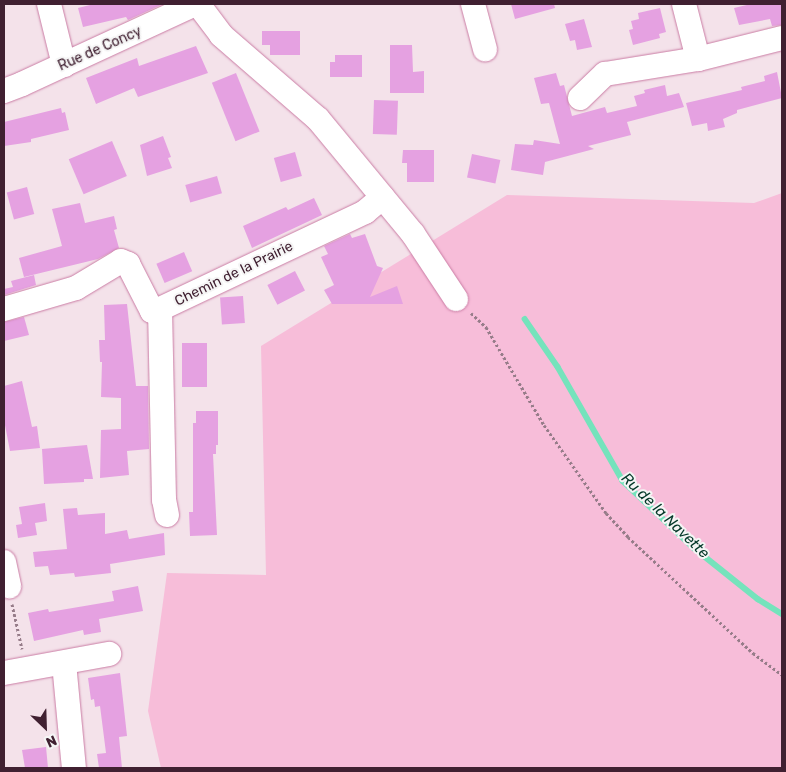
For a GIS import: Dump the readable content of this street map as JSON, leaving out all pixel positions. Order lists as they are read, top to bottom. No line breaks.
{"streets":{"street":["Rue de Concy","Chemin de la Prairie"]},"water":["Ru de la Navette"],"north":"bottom right"}
